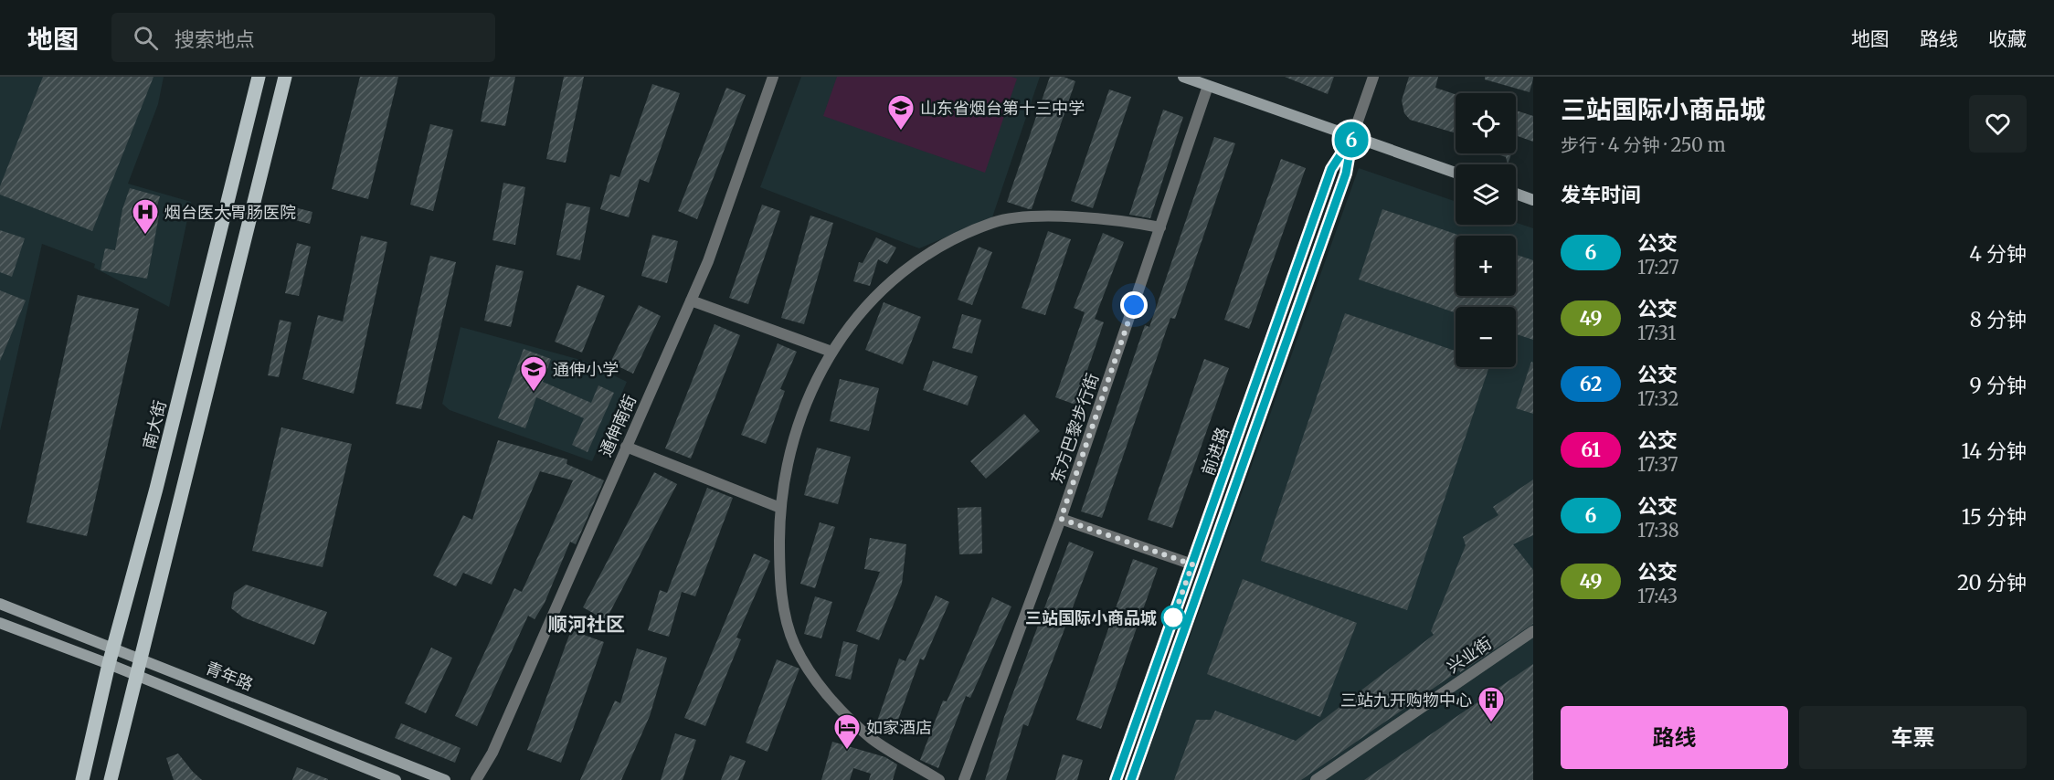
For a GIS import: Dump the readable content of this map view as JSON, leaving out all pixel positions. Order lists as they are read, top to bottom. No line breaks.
{"streets":{"main road":["南大街","青年路"],"street":["通伸南街","东方巴黎步行街","前进路","兴业街"]},"crossings":[["南大街","青年路"]],"districts":["顺河社区"],"places":{"school or university":["山东省烟台第十三中学","通伸小学"],"hospital":["烟台医大胃肠医院"],"other":["三站国际小商品城"],"building":["三站九开购物中心"],"hotel":["如家酒店"]},"lines":["bus line 6"],"page":{"header":"地图","search":"搜索地点","nav":["地图","路线","收藏"],"on_map":"6","heading":[["三站国际小商品城","步行 · 4 分钟 · 250 m"],"发车时间"],"map_buttons":["+","−"],"list":[{"mark":"6","name":"公交","note":"17:27","value":"4 分钟"},{"mark":"49","name":"公交","note":"17:31","value":"8 分钟"},{"mark":"62","name":"公交","note":"17:32","value":"9 分钟"},{"mark":"61","name":"公交","note":"17:37","value":"14 分钟"},{"mark":"6","name":"公交","note":"17:38","value":"15 分钟"},{"mark":"49","name":"公交","note":"17:43","value":"20 分钟"}],"buttons":["路线","车票"]}}
